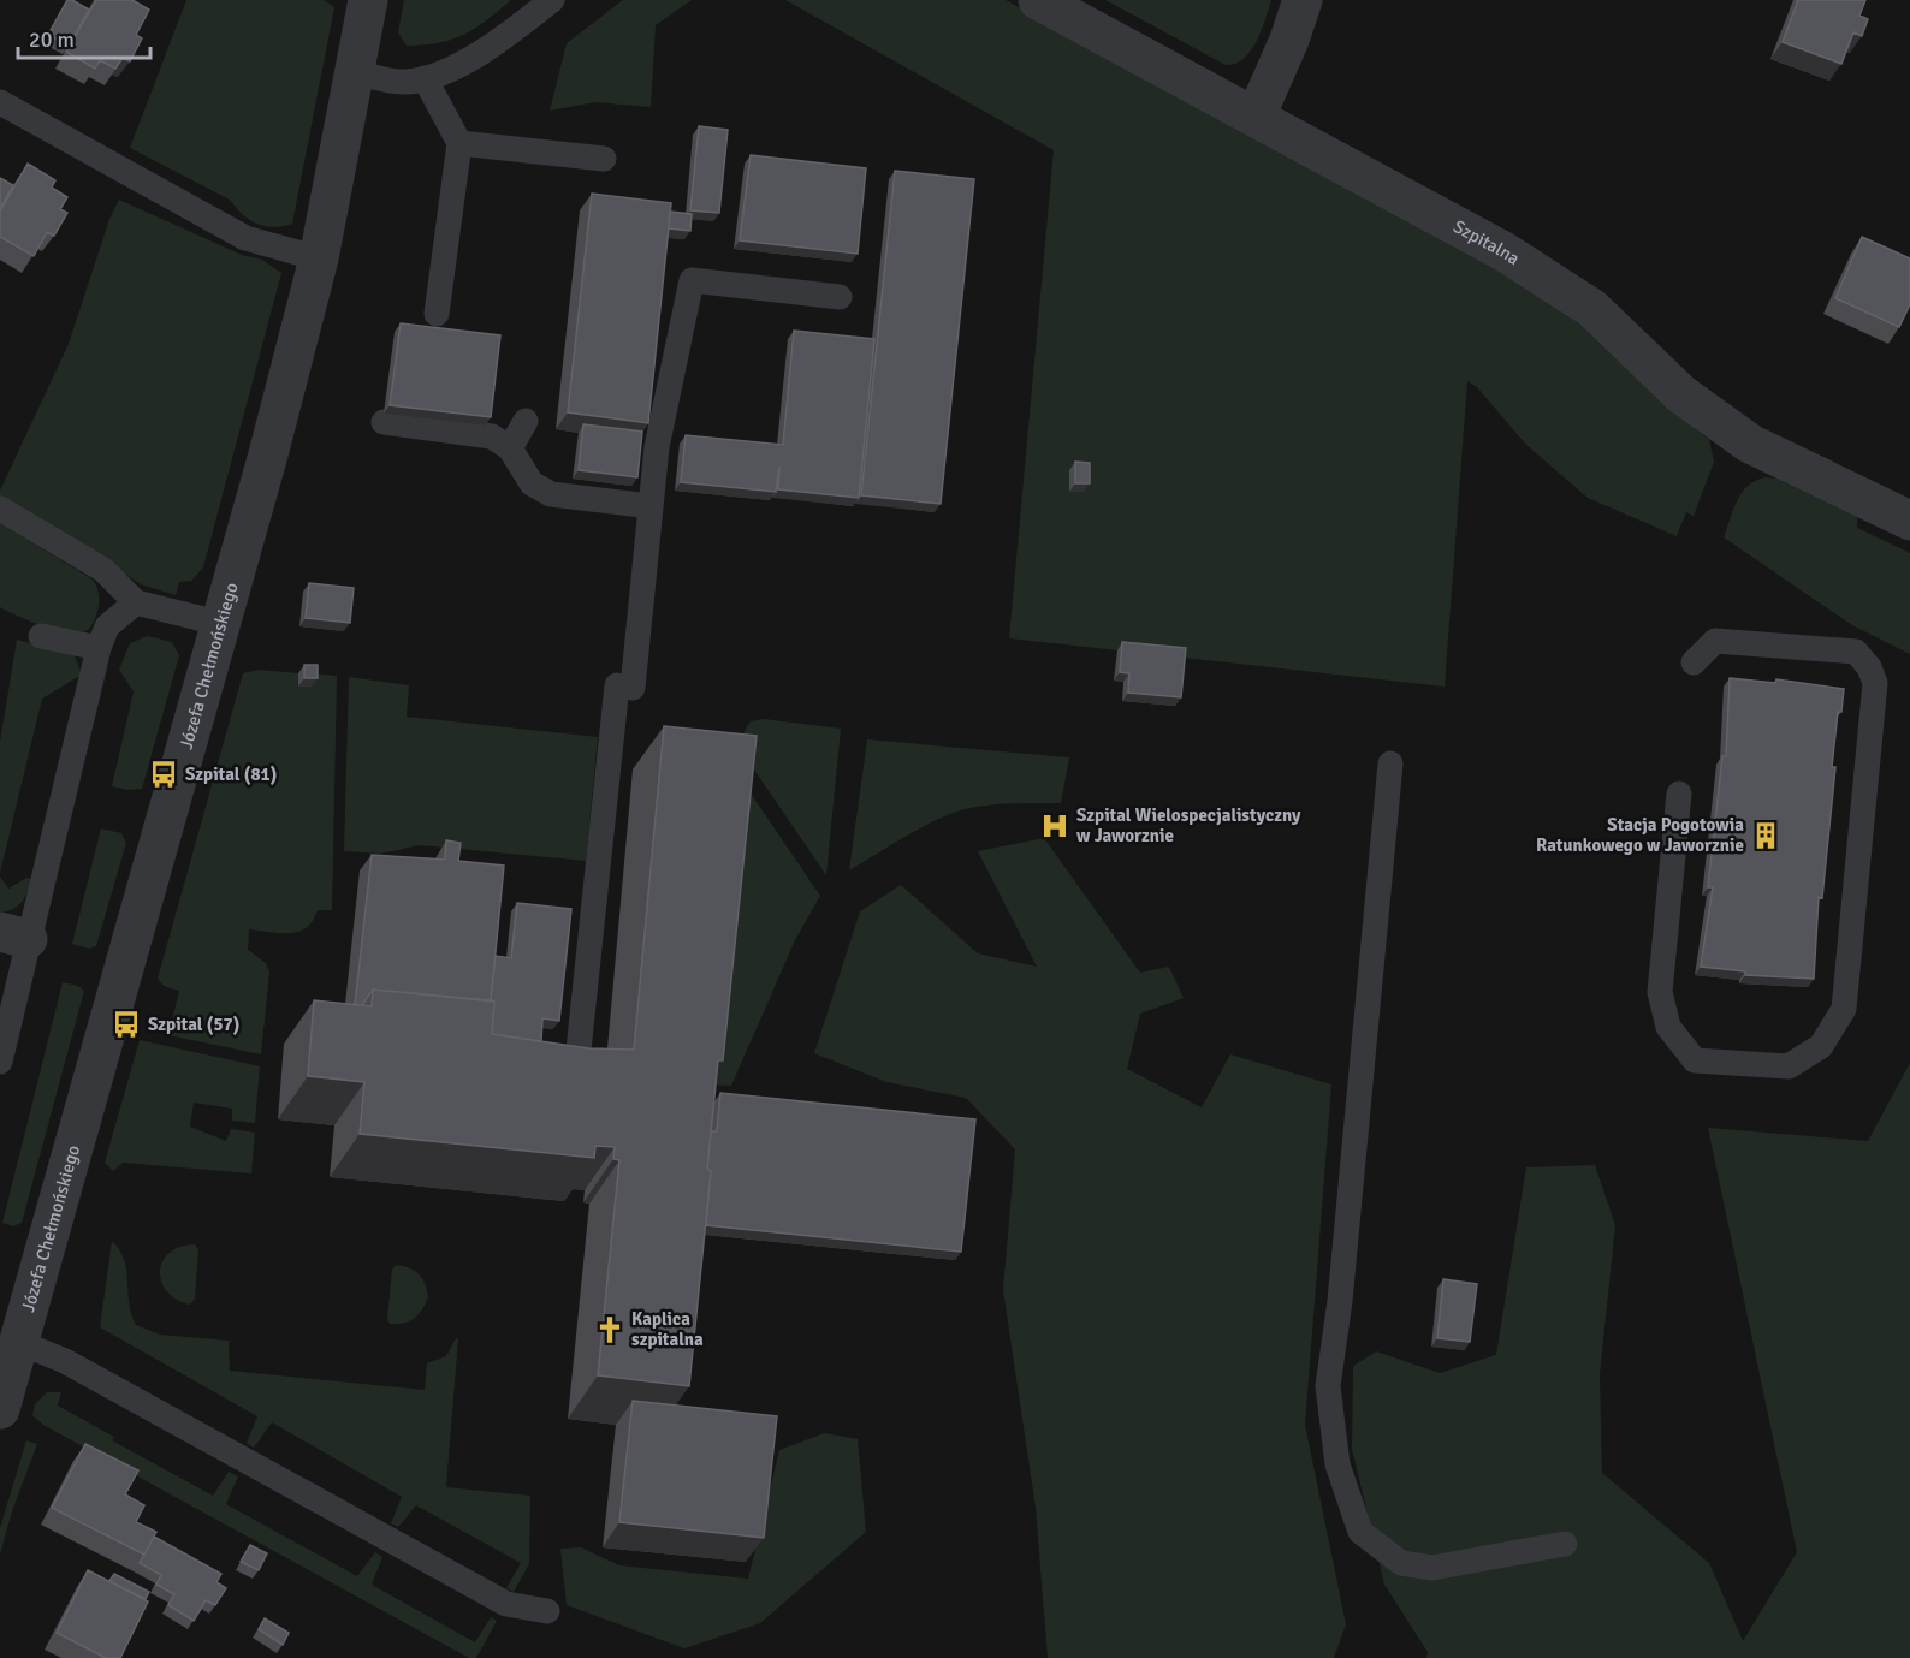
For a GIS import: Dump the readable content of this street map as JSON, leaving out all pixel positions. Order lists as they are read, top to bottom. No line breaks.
{"streets":{"street":["Szpitalna","Józefa Chełmońskiego"]},"places":{"bus stop":["Szpital (81)","Szpital (57)"],"hospital":["Szpital Wielospecjalistyczny w Jaworznie"],"building":["Stacja Pogotowia Ratunkowego w Jaworznie"],"church":["Kaplica szpitalna"]},"scale_bar":"20 m"}
